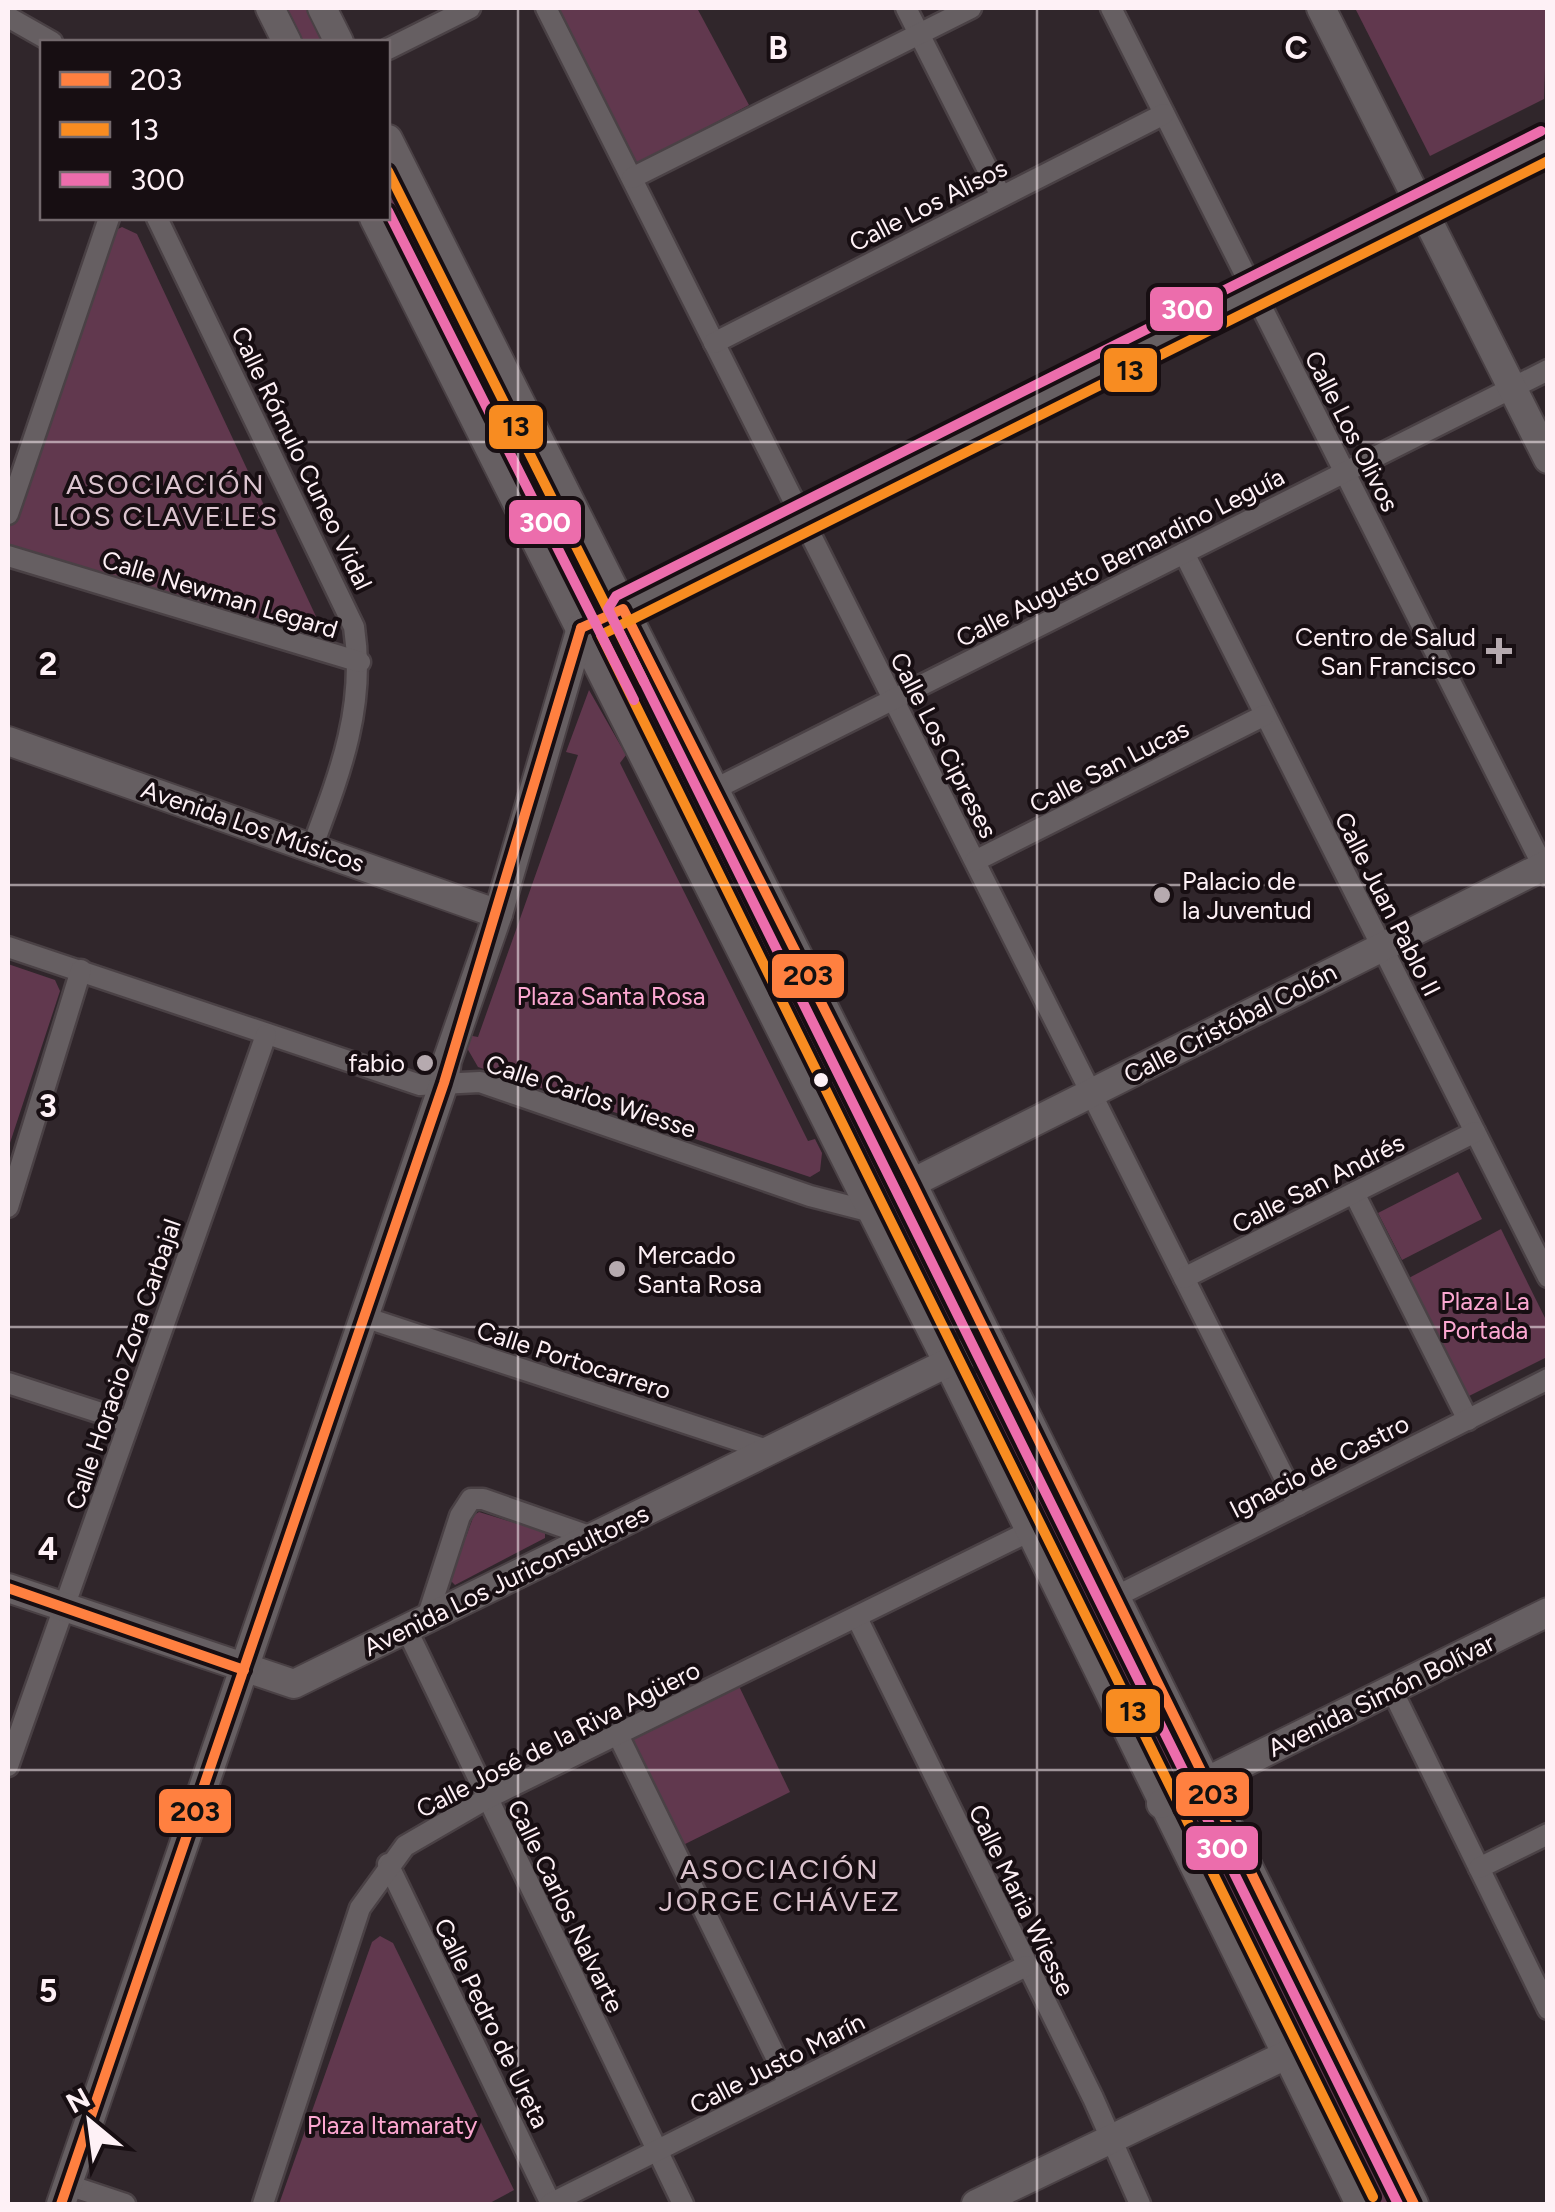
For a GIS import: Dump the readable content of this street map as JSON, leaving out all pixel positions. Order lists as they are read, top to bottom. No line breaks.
{"streets":{"street":["Calle Los Alisos","Calle Los Olivos","Calle Rómulo Cuneo Vidal","Calle Augusto Bernardino Leguía","Calle Newman Legard","Calle Los Cipreses","Calle San Lucas","Avenida Los Músicos","Calle Juan Pablo II","Calle Cristóbal Colón","Calle Carlos Wiesse","Calle San Andrés","Calle Portocarrero","Calle Horacio Zora Carbajal","Ignacio de Castro","Avenida Los Juriconsultores","Avenida Simón Bolívar","Calle José de la Riva Agüero","Calle Maria Wiesse","Calle Carlos Nalvarte","Calle Pedro de Ureta","Calle Justo Marín"]},"crossings":[["Calle Los Alisos","Calle Los Olivos"],["Calle Los Alisos","Calle Los Cipreses"],["Calle Los Olivos","Calle Augusto Bernardino Leguía"],["Calle Los Olivos","Calle Cristóbal Colón"],["Calle Rómulo Cuneo Vidal","Calle Newman Legard"],["Calle Rómulo Cuneo Vidal","Avenida Los Músicos"],["Calle Augusto Bernardino Leguía","Calle Los Cipreses"],["Calle Augusto Bernardino Leguía","Calle Juan Pablo II"],["Calle Los Cipreses","Calle San Lucas"],["Calle Los Cipreses","Calle Cristóbal Colón"],["Calle Los Cipreses","Calle San Andrés"],["Calle Los Cipreses","Ignacio de Castro"],["Calle San Lucas","Calle Juan Pablo II"],["Calle Juan Pablo II","Calle Cristóbal Colón"],["Calle Juan Pablo II","Calle San Andrés"],["Calle Carlos Wiesse","Calle Horacio Zora Carbajal"],["Calle Portocarrero","Avenida Los Juriconsultores"],["Calle Horacio Zora Carbajal","Avenida Los Juriconsultores"],["Avenida Los Juriconsultores","Calle Carlos Nalvarte"],["Calle José de la Riva Agüero","Calle Maria Wiesse"],["Calle José de la Riva Agüero","Calle Carlos Nalvarte"],["Calle José de la Riva Agüero","Calle Pedro de Ureta"],["Calle Maria Wiesse","Calle Justo Marín"],["Calle Carlos Nalvarte","Calle Justo Marín"],["Calle Pedro de Ureta","Calle Justo Marín"]],"districts":["ASOCIACIÓN LOS CLAVELES","ASOCIACIÓN JORGE CHÁVEZ"],"parks":["Plaza Santa Rosa","Plaza La Portada","Plaza Itamaraty"],"places":{"health":["Centro de Salud San Francisco"],"other":["Palacio de la Juventud","fabio","Mercado Santa Rosa"]},"lines":["transit line 300","transit line 13","transit line 203"],"legend":["203","13","300"],"north":"top left","grid":{"columns":["B","C"],"rows":["2","3","4","5"]}}
